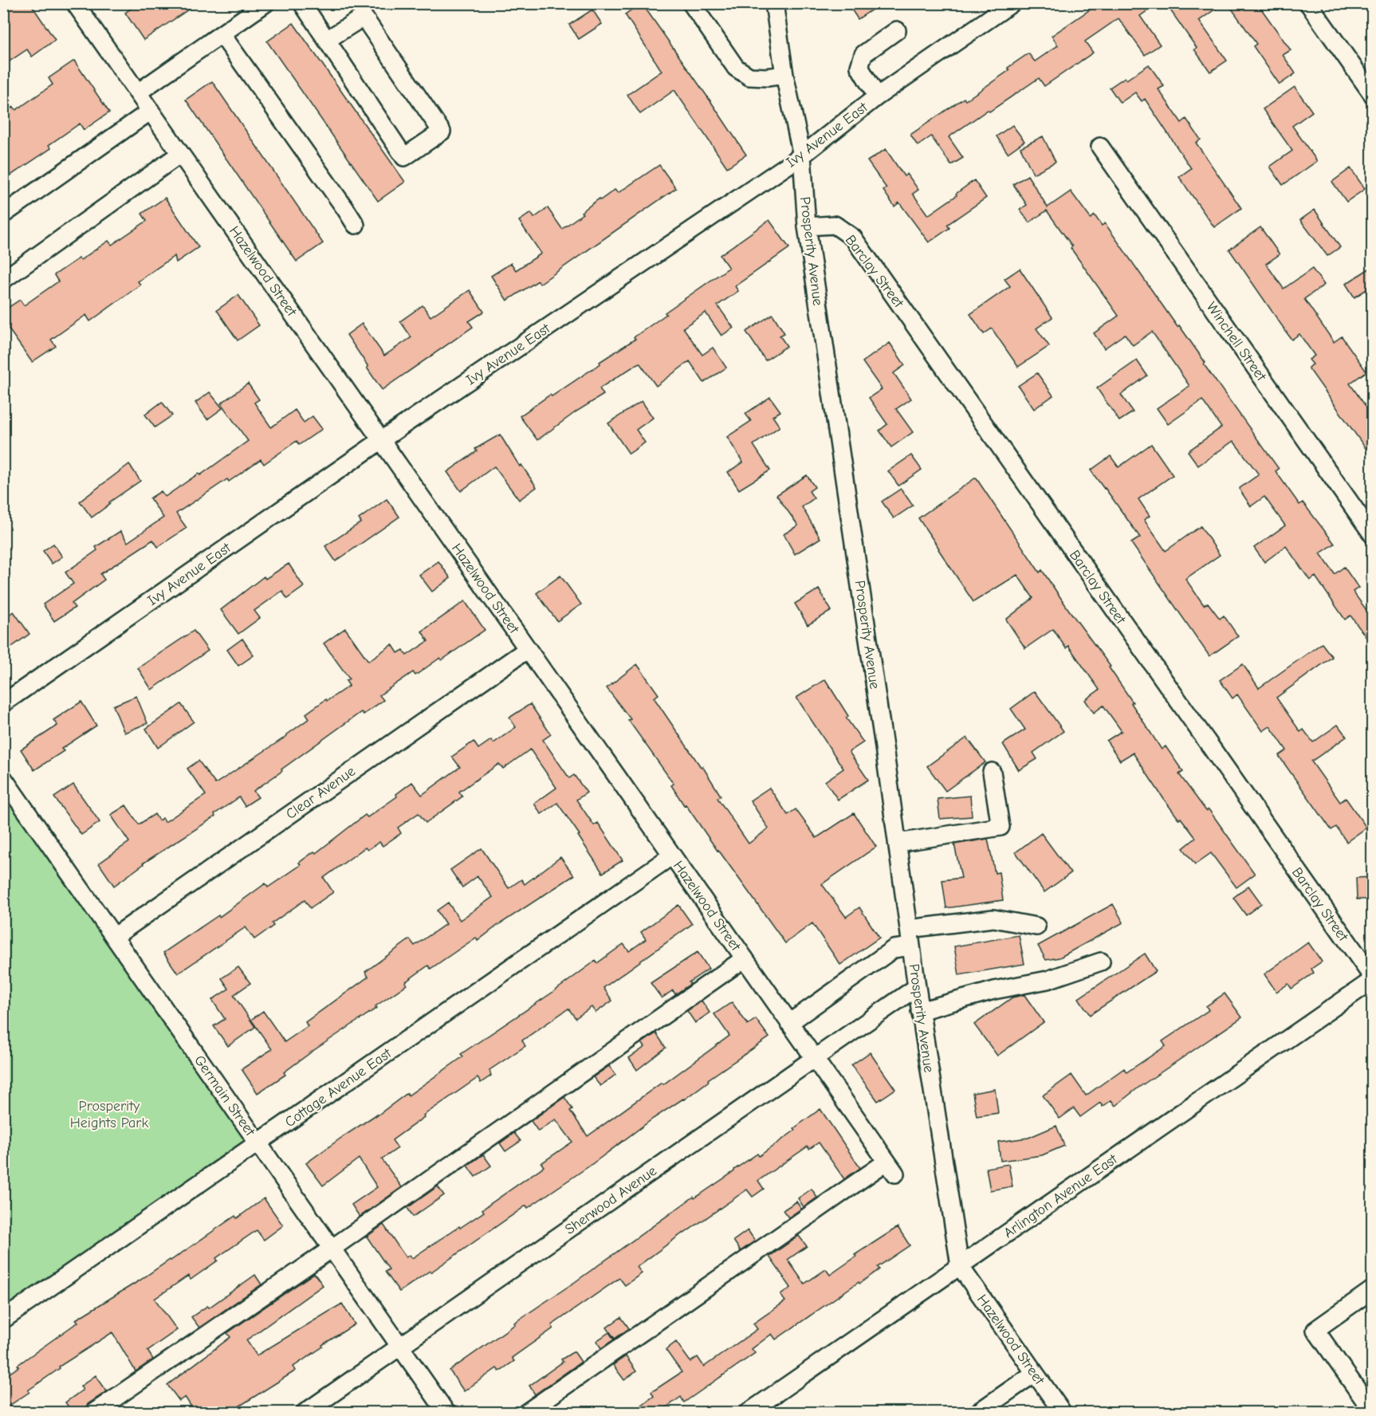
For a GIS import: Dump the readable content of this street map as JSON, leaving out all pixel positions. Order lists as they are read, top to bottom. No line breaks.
{"streets":{"street":["Ivy Avenue East","Prosperity Avenue","Hazelwood Street","Barclay Street","Winchell Street","Clear Avenue","Cottage Avenue East","Germain Street","Arlington Avenue East","Sherwood Avenue"]},"crossings":[["Ivy Avenue East","Prosperity Avenue"],["Ivy Avenue East","Hazelwood Street"],["Prosperity Avenue","Hazelwood Street"],["Prosperity Avenue","Barclay Street"],["Prosperity Avenue","Arlington Avenue East"],["Prosperity Avenue","Sherwood Avenue"],["Hazelwood Street","Clear Avenue"],["Hazelwood Street","Cottage Avenue East"],["Hazelwood Street","Arlington Avenue East"],["Hazelwood Street","Sherwood Avenue"],["Barclay Street","Arlington Avenue East"],["Clear Avenue","Germain Street"],["Cottage Avenue East","Germain Street"],["Germain Street","Sherwood Avenue"]],"parks":["Prosperity Heights Park"]}
